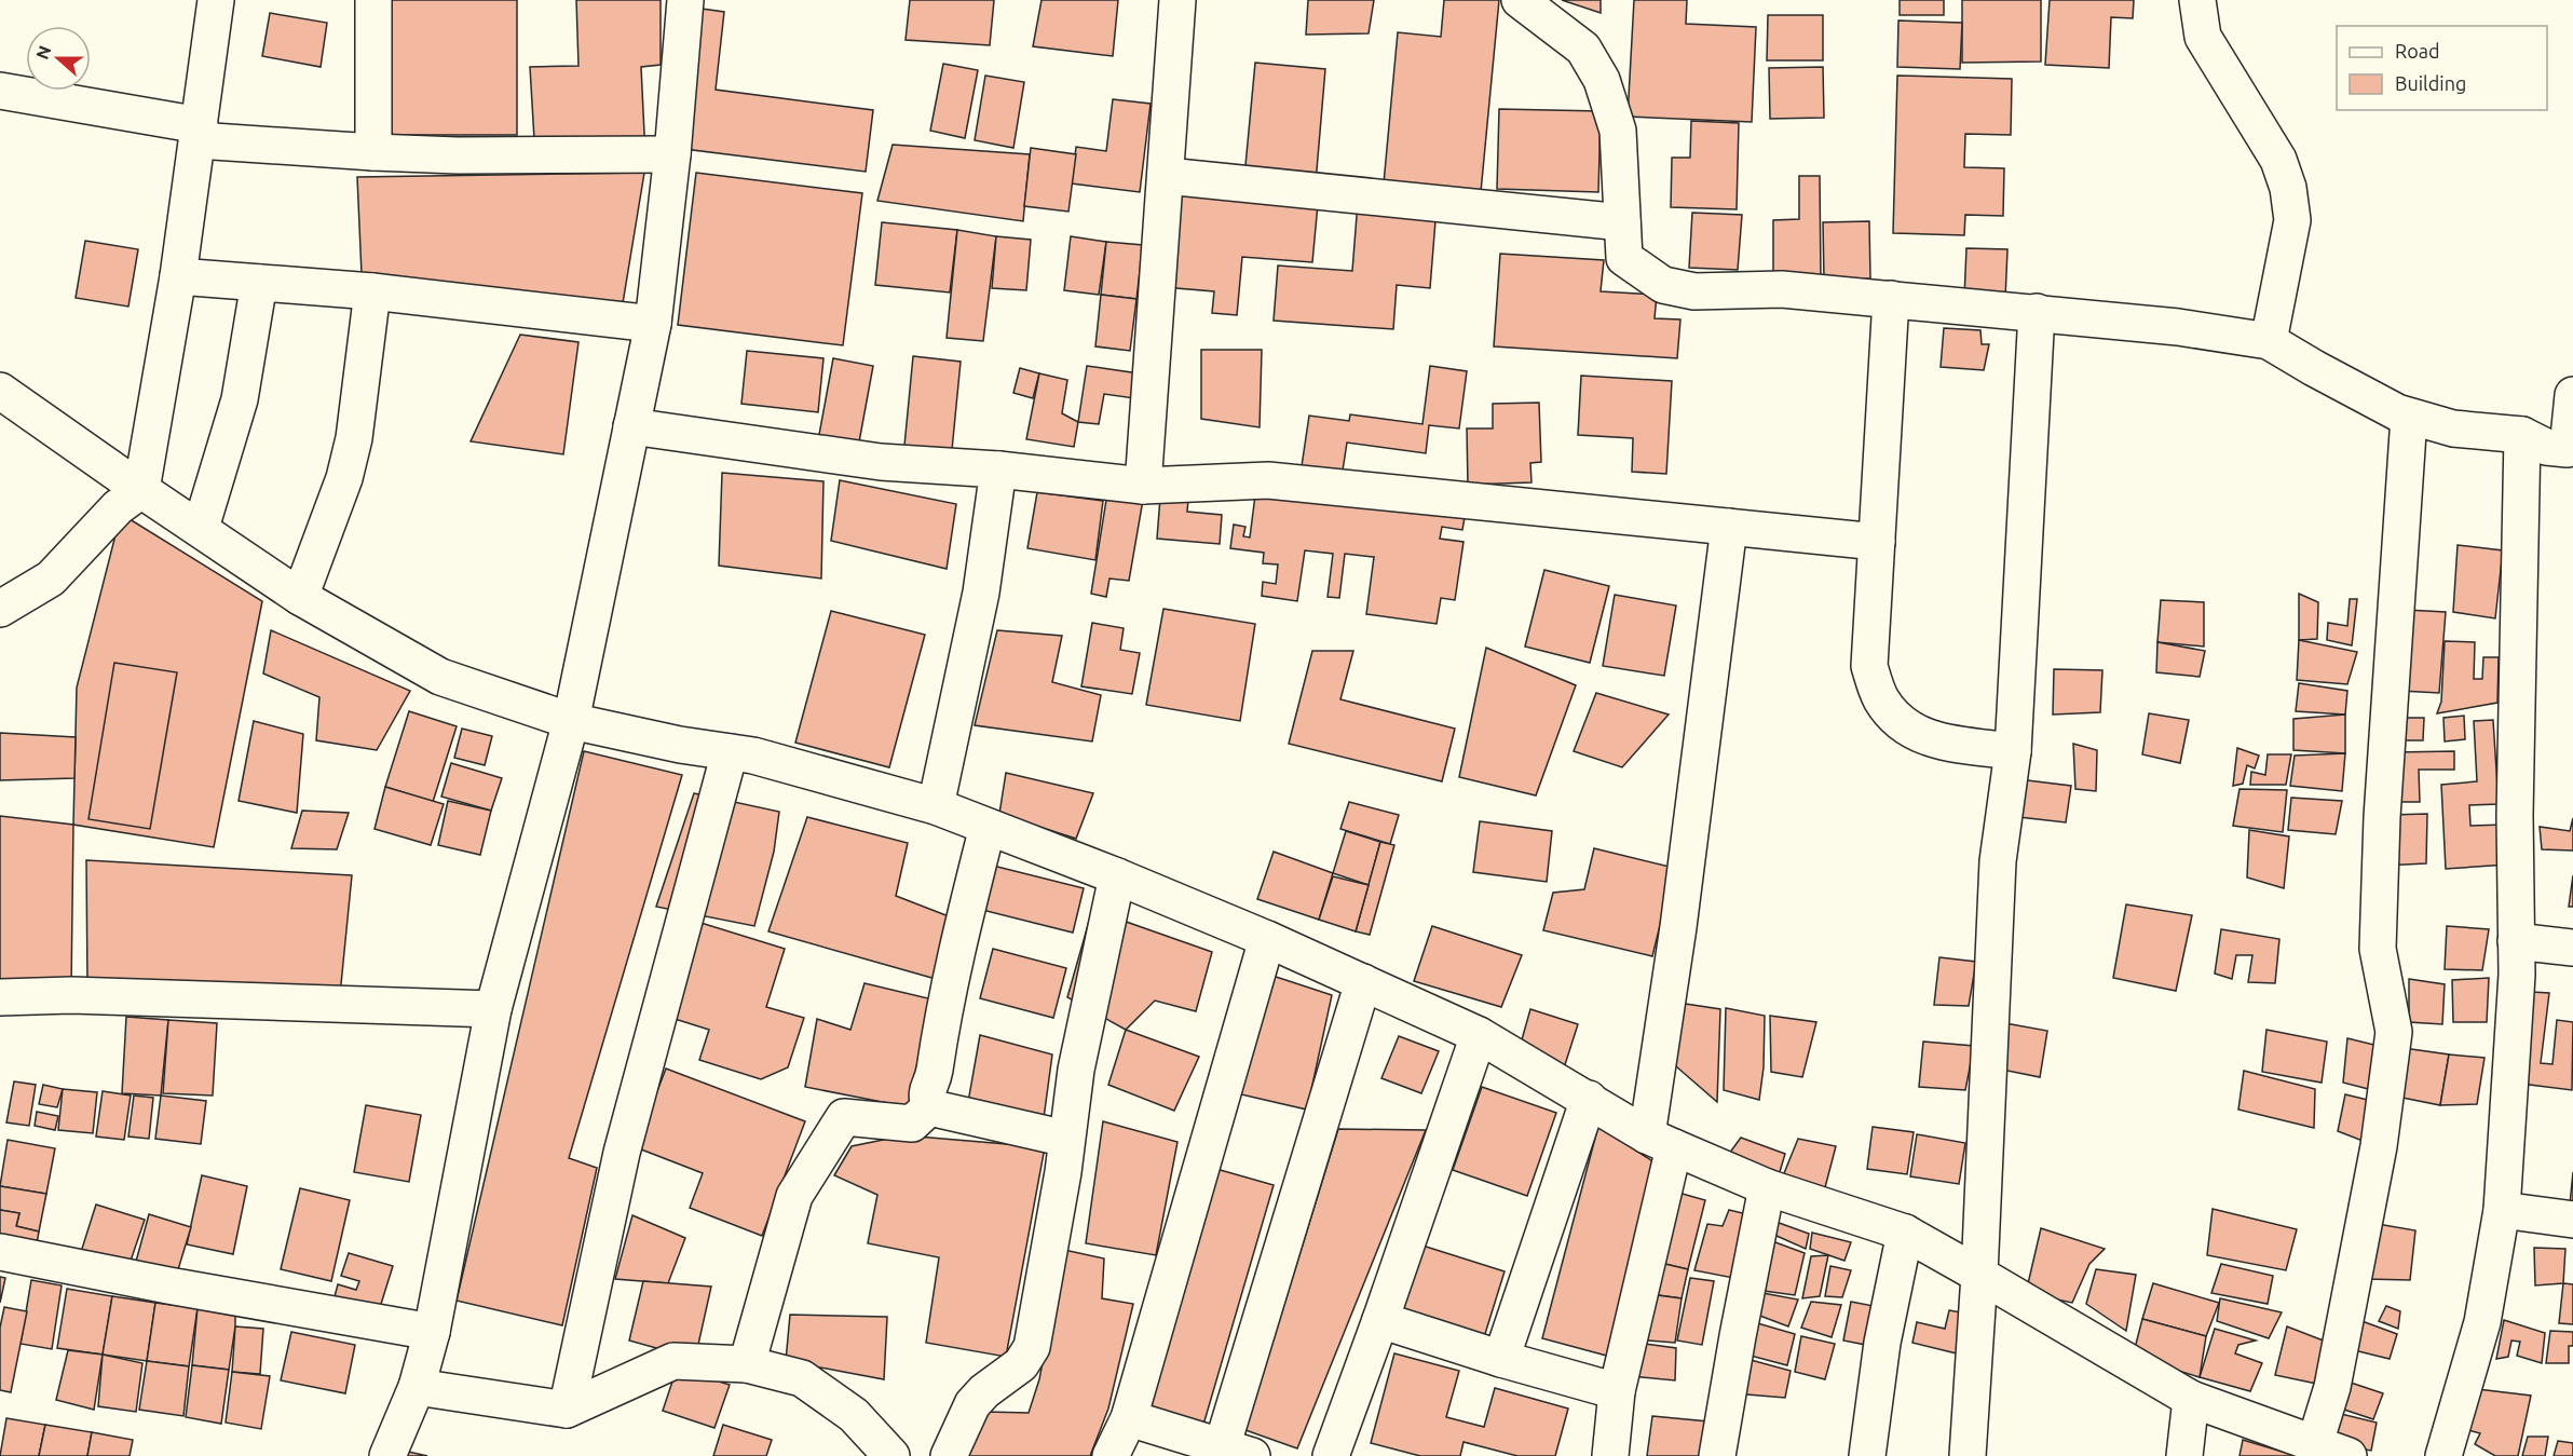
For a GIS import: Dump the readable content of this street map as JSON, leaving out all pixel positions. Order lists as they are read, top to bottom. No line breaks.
{"legend":["Road","Building"],"north":"left"}
